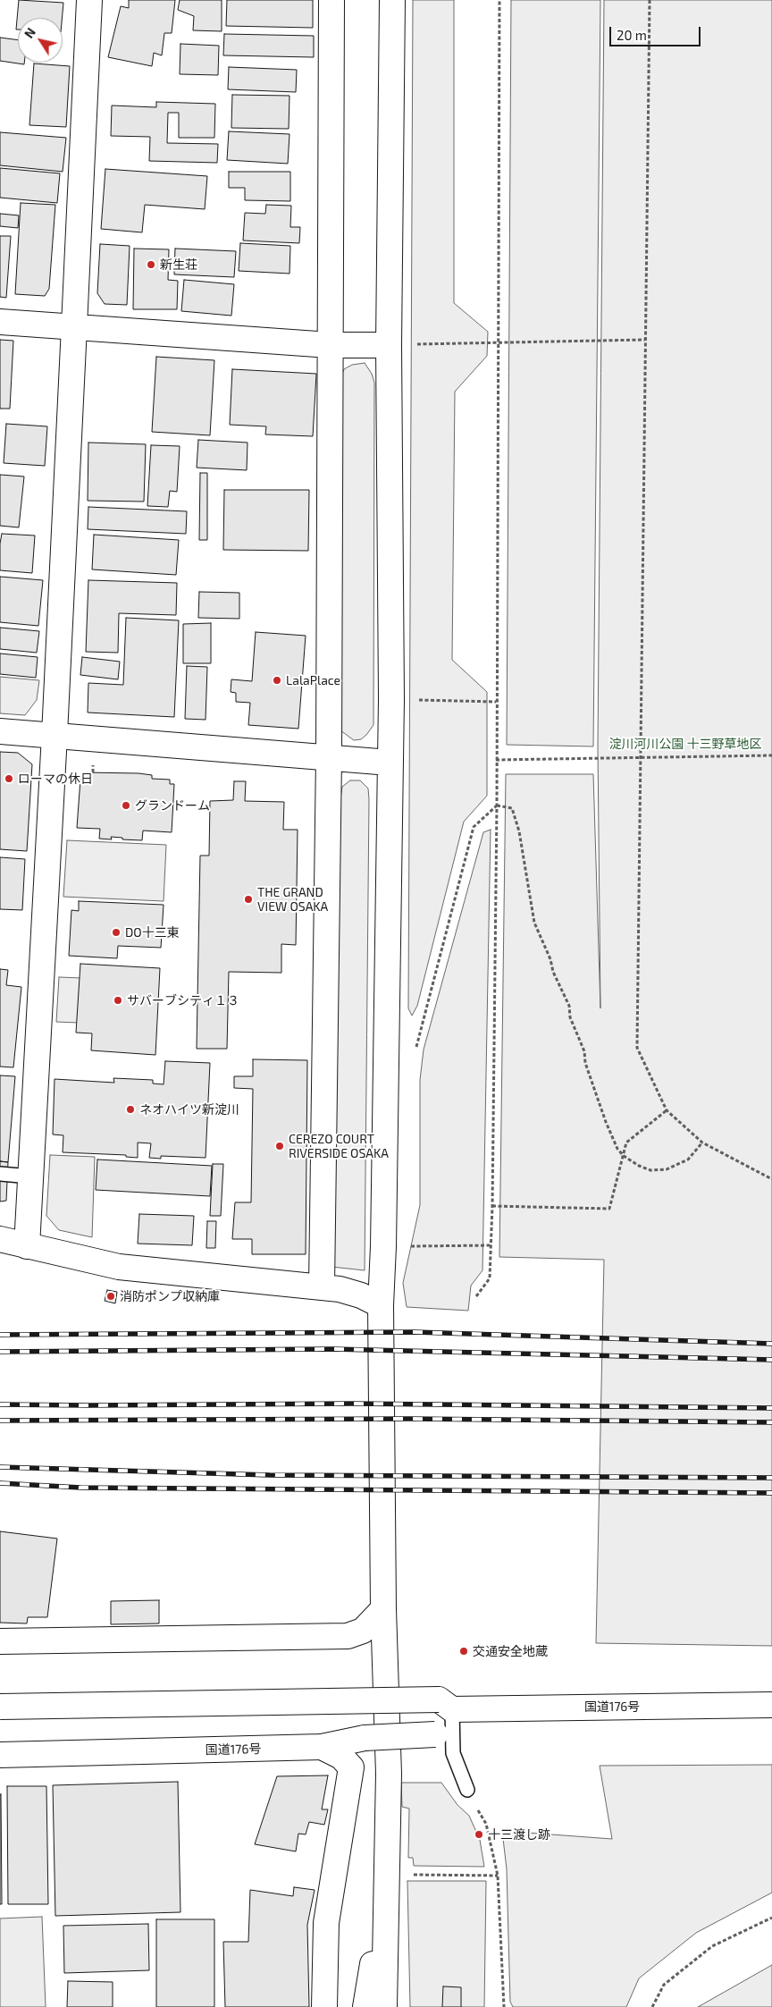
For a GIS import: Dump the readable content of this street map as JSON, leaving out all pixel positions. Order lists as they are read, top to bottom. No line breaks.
{"streets":{"main road":["国道176号"]},"parks":["淀川河川公園 十三野草地区"],"places":["新生荘","LalaPlace","ローマの休日","グランドーム","THE GRAND VIEW OSAKA","DO十三東","サバーブシティ１３","ネオハイツ新淀川","CEREZO COURT RIVERSIDE OSAKA","消防ポンプ収納庫","交通安全地蔵","十三渡し跡"],"scale_bar":"20 m","north":"top left"}
